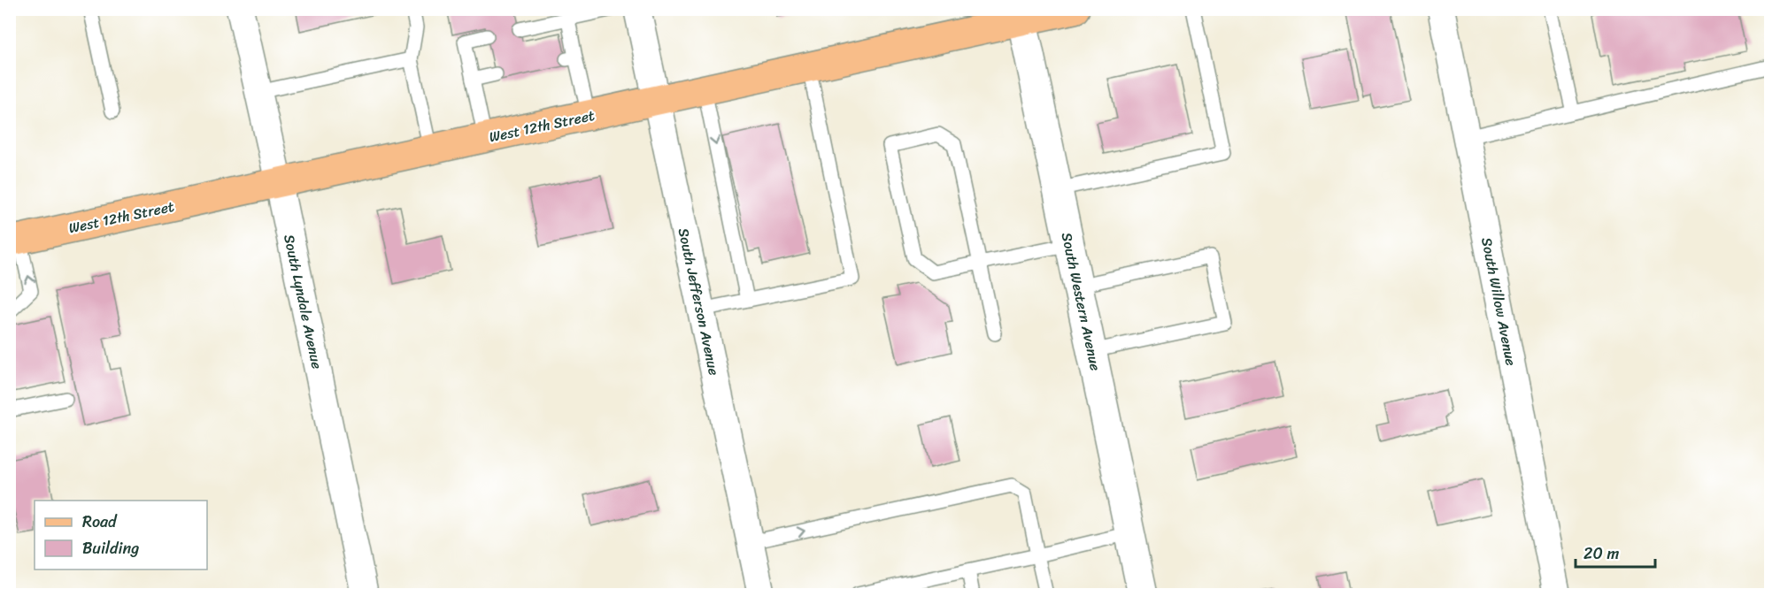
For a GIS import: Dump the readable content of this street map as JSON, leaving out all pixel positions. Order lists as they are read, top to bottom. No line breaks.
{"streets":{"main road":["West 12th Street"],"street":["South Lyndale Avenue","South Jefferson Avenue","South Western Avenue","South Willow Avenue"]},"crossings":[["West 12th Street","South Lyndale Avenue"],["West 12th Street","South Jefferson Avenue"],["West 12th Street","South Western Avenue"]],"legend":["Road","Building"],"scale_bar":"20 m"}
